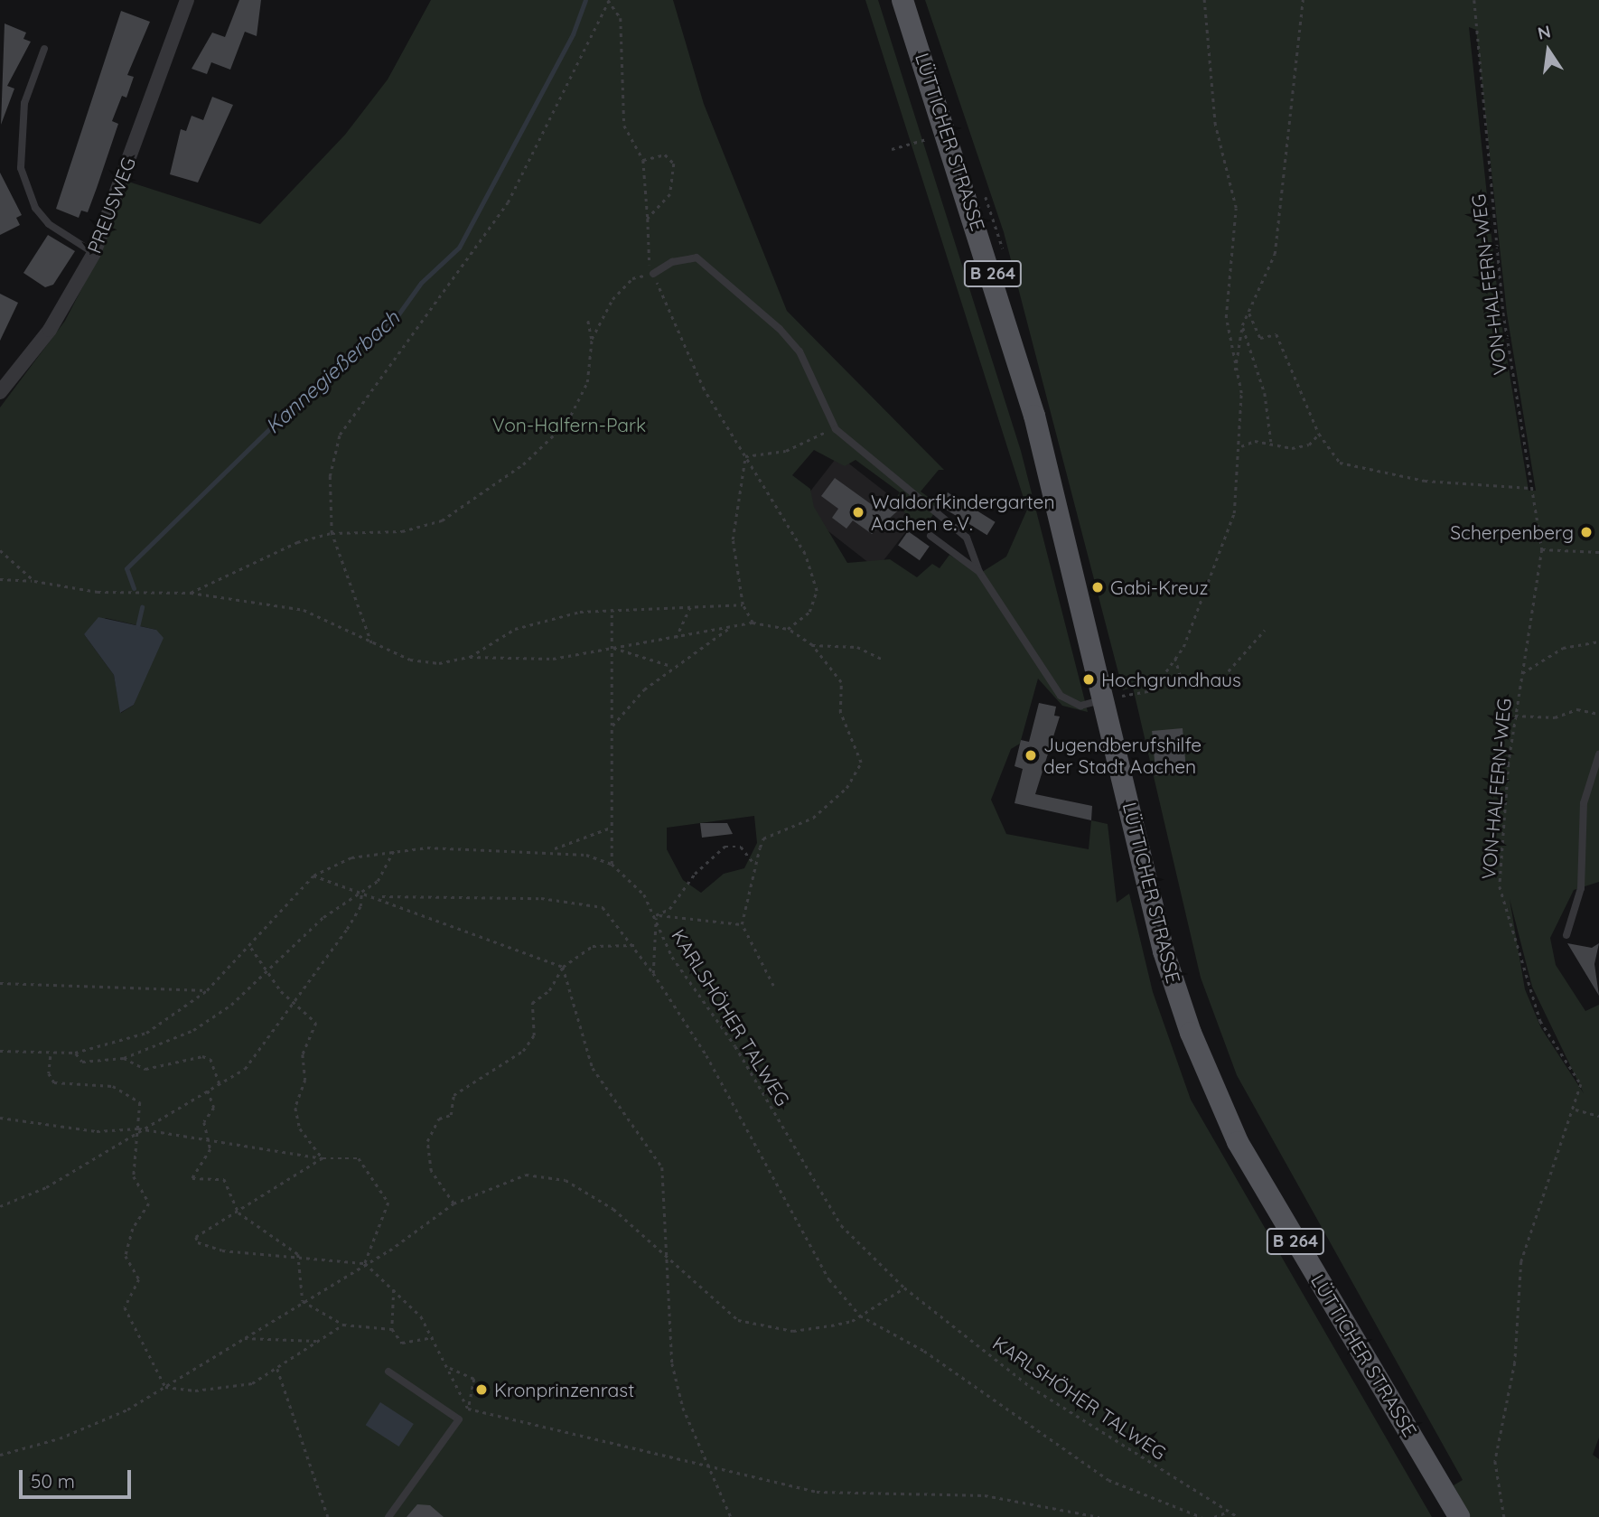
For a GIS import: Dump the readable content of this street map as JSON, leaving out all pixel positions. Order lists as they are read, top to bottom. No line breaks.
{"streets":{"main road":["LÜTTICHER STRASSE","B 264"],"street":["PREUSWEG"],"path":["VON-HALFERN-WEG","KARLSHÖHER TALWEG"]},"water":["Kannegießerbach"],"parks":["Von-Halfern-Park"],"places":["Waldorfkindergarten Aachen e.V.","Scherpenberg","Gabi-Kreuz","Hochgrundhaus","Jugendberufshilfe der Stadt Aachen","Kronprinzenrast"],"scale_bar":"50 m","north":"top"}
